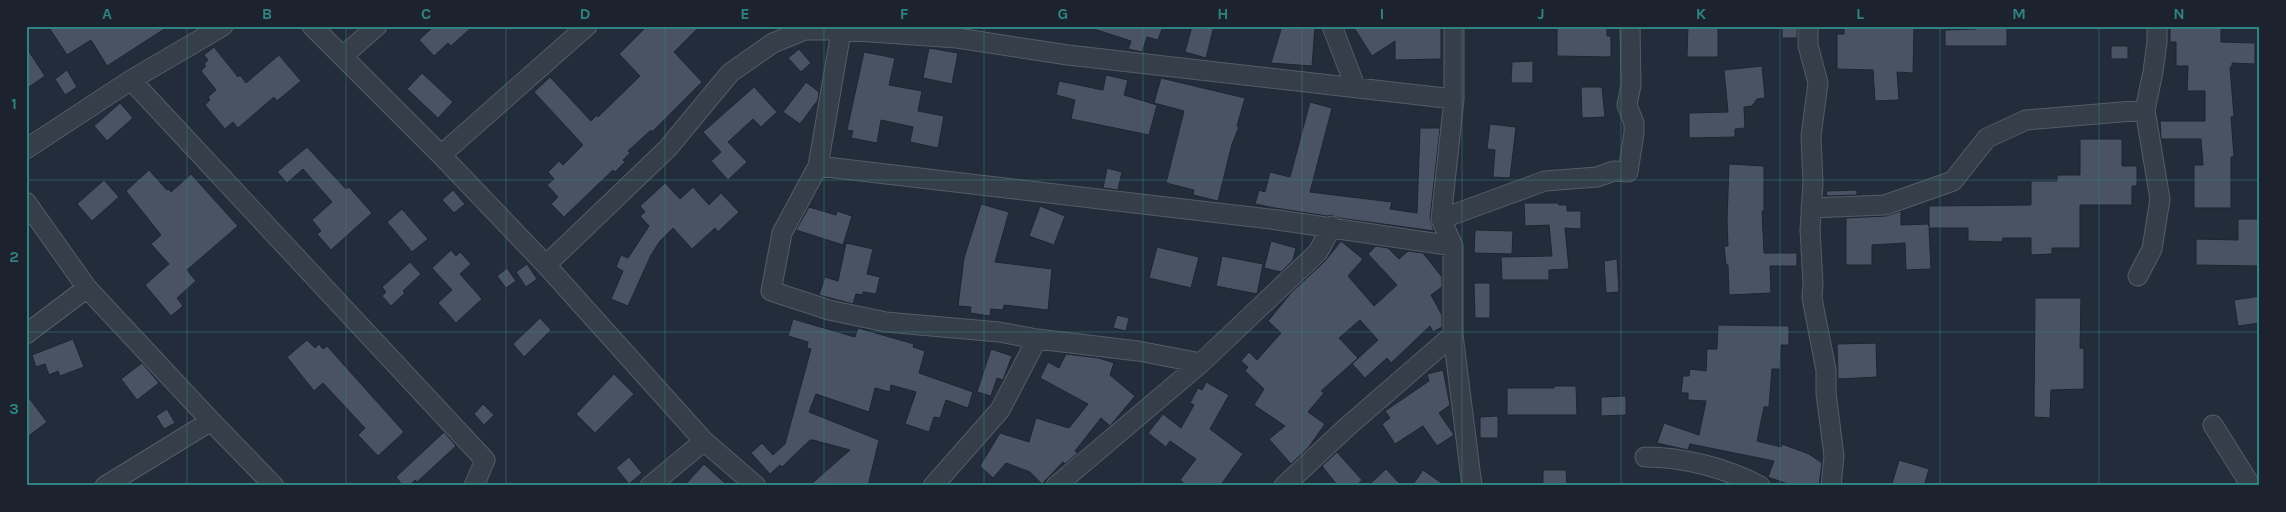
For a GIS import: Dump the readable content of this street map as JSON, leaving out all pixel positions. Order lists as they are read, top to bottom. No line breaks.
{"grid":{"columns":["A","B","C","D","E","F","G","H","I","J","K","L","M","N"],"rows":["1","2","3"]}}
